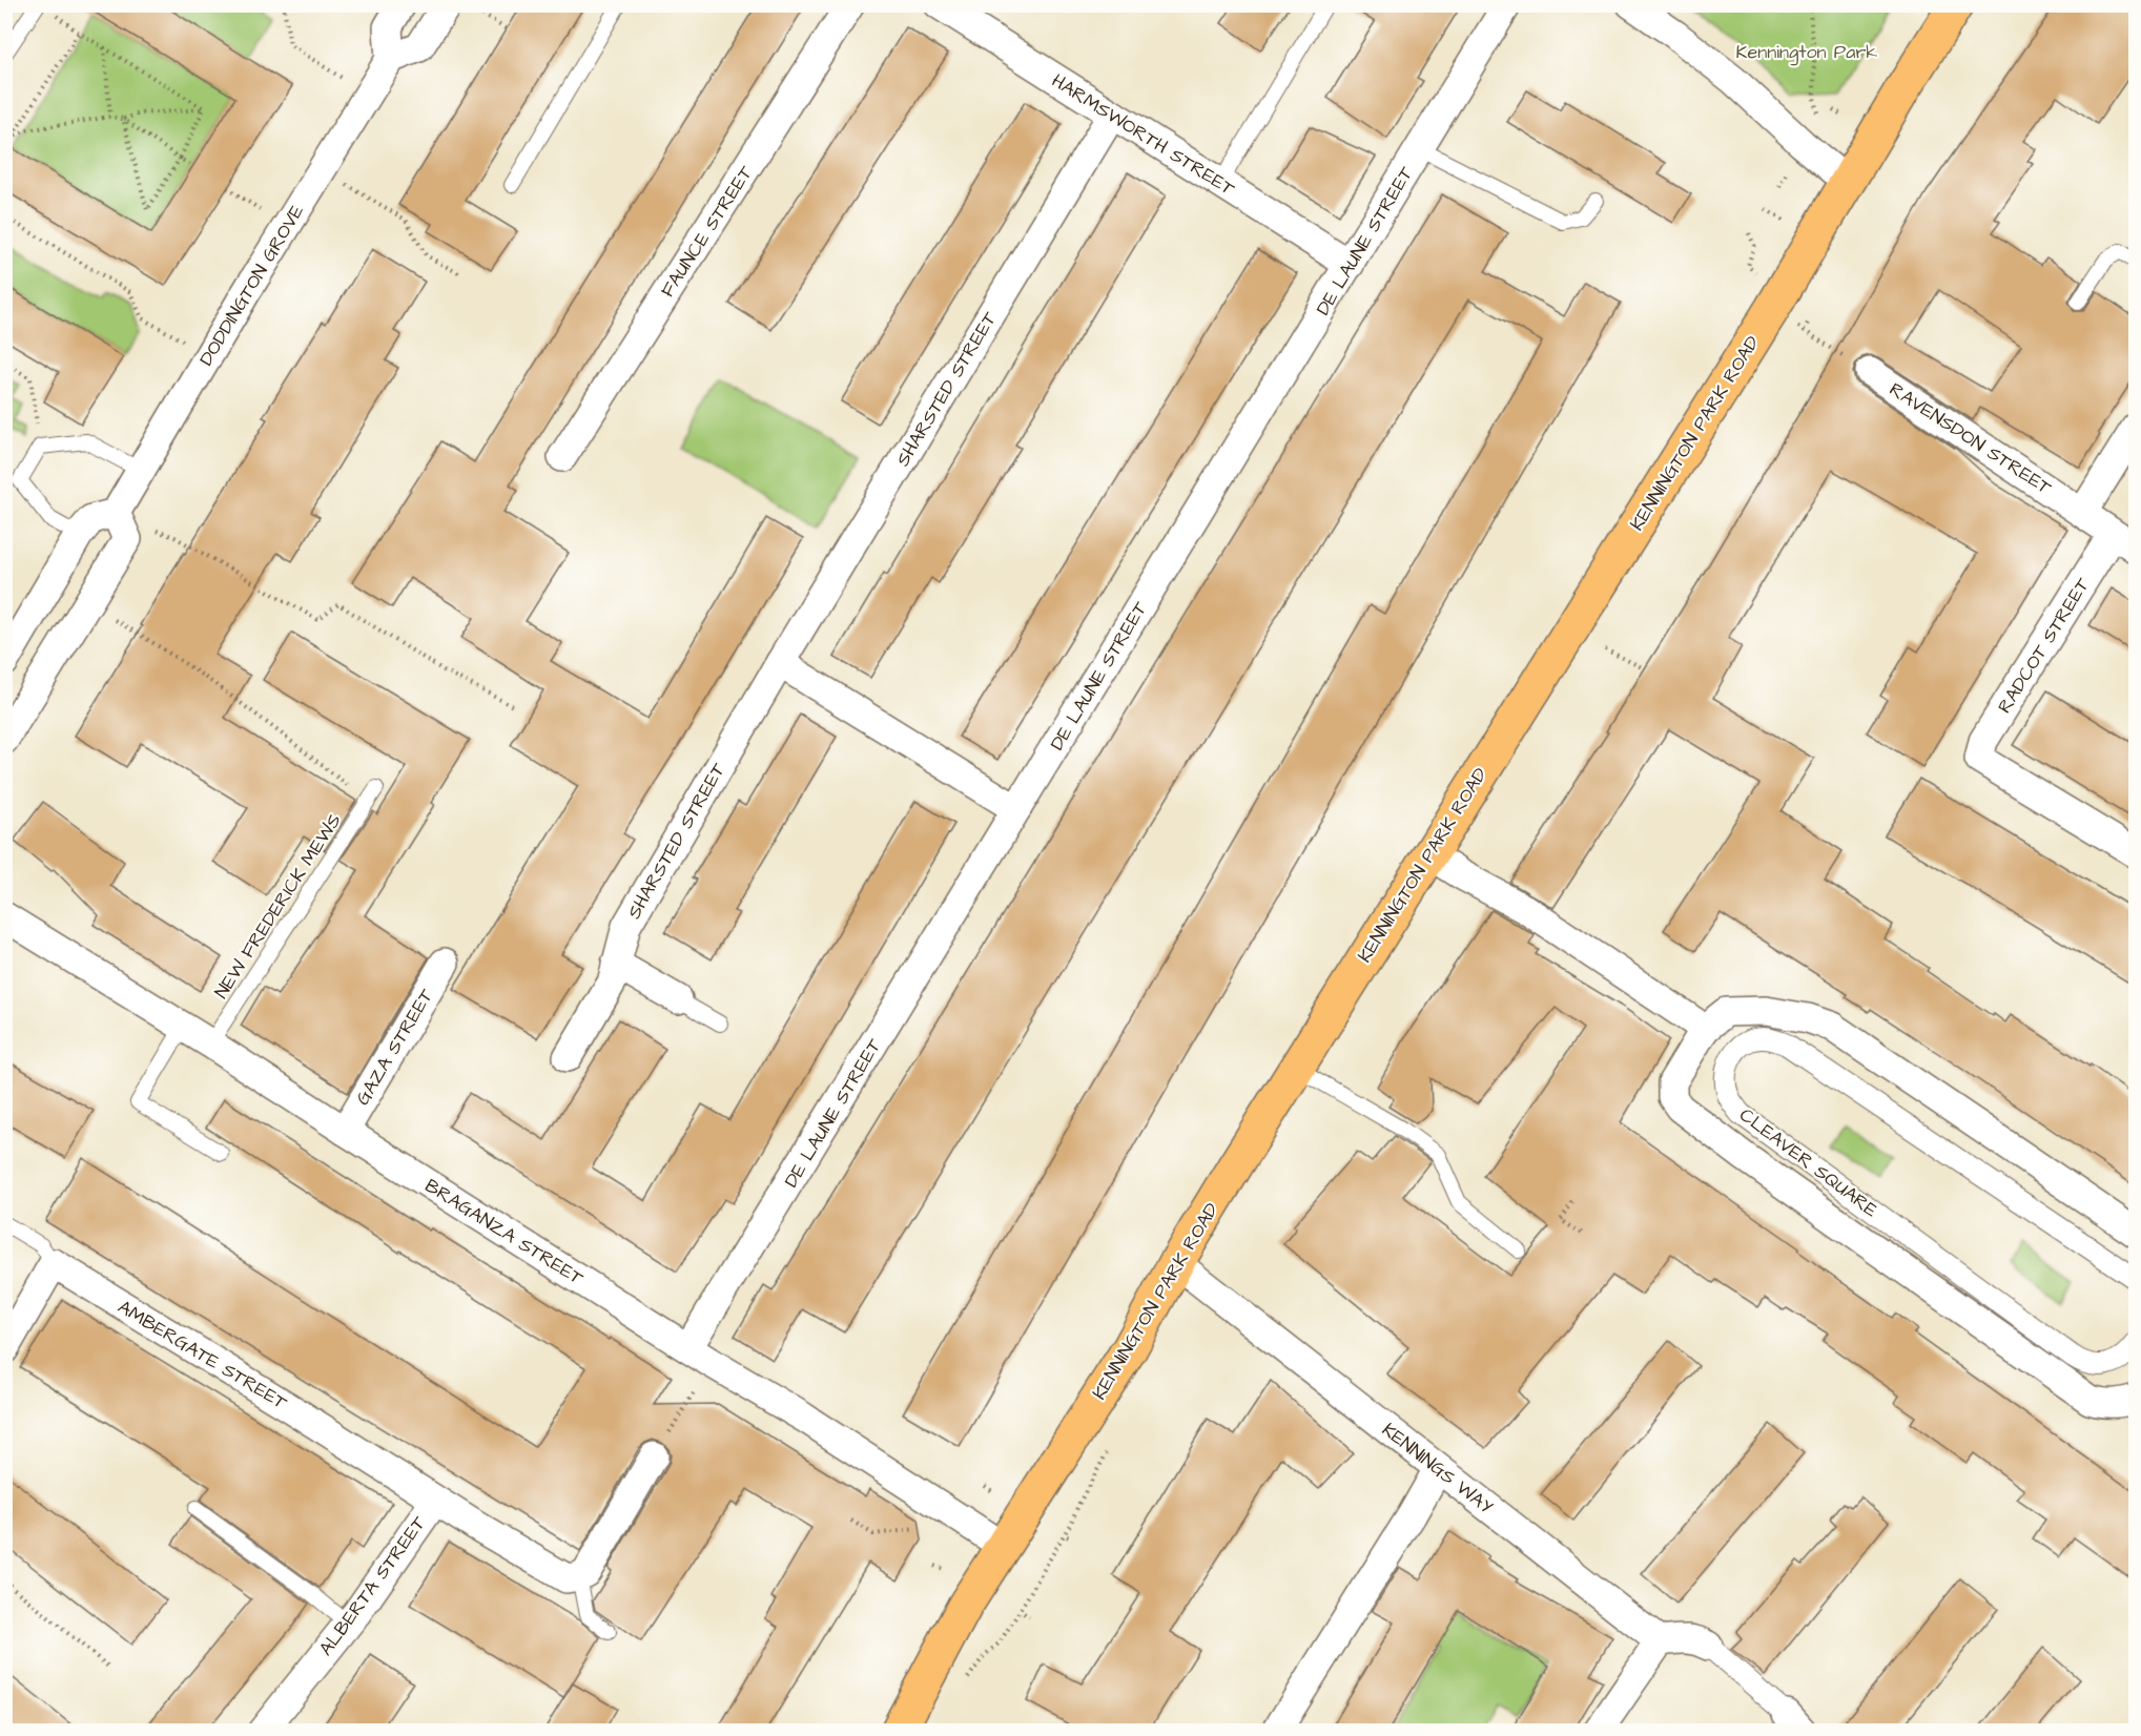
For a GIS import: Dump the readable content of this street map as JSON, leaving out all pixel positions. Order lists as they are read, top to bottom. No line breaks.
{"streets":{"highway":["KENNINGTON PARK ROAD"],"street":["HARMSWORTH STREET","FAUNCE STREET","DE LAUNE STREET","DODDINGTON GROVE","SHARSTED STREET","RAVENSDON STREET","RADCOT STREET","GAZA STREET","CLEAVER SQUARE","BRAGANZA STREET","AMBERGATE STREET","KENNINGS WAY","ALBERTA STREET"],"lane":["NEW FREDERICK MEWS"]},"crossings":[["HARMSWORTH STREET","DE LAUNE STREET"],["HARMSWORTH STREET","SHARSTED STREET"],["DE LAUNE STREET","BRAGANZA STREET"],["KENNINGTON PARK ROAD","BRAGANZA STREET"],["KENNINGTON PARK ROAD","KENNINGS WAY"],["RAVENSDON STREET","RADCOT STREET"],["NEW FREDERICK MEWS","BRAGANZA STREET"],["GAZA STREET","BRAGANZA STREET"],["AMBERGATE STREET","ALBERTA STREET"]],"parks":["Kennington Park"]}
